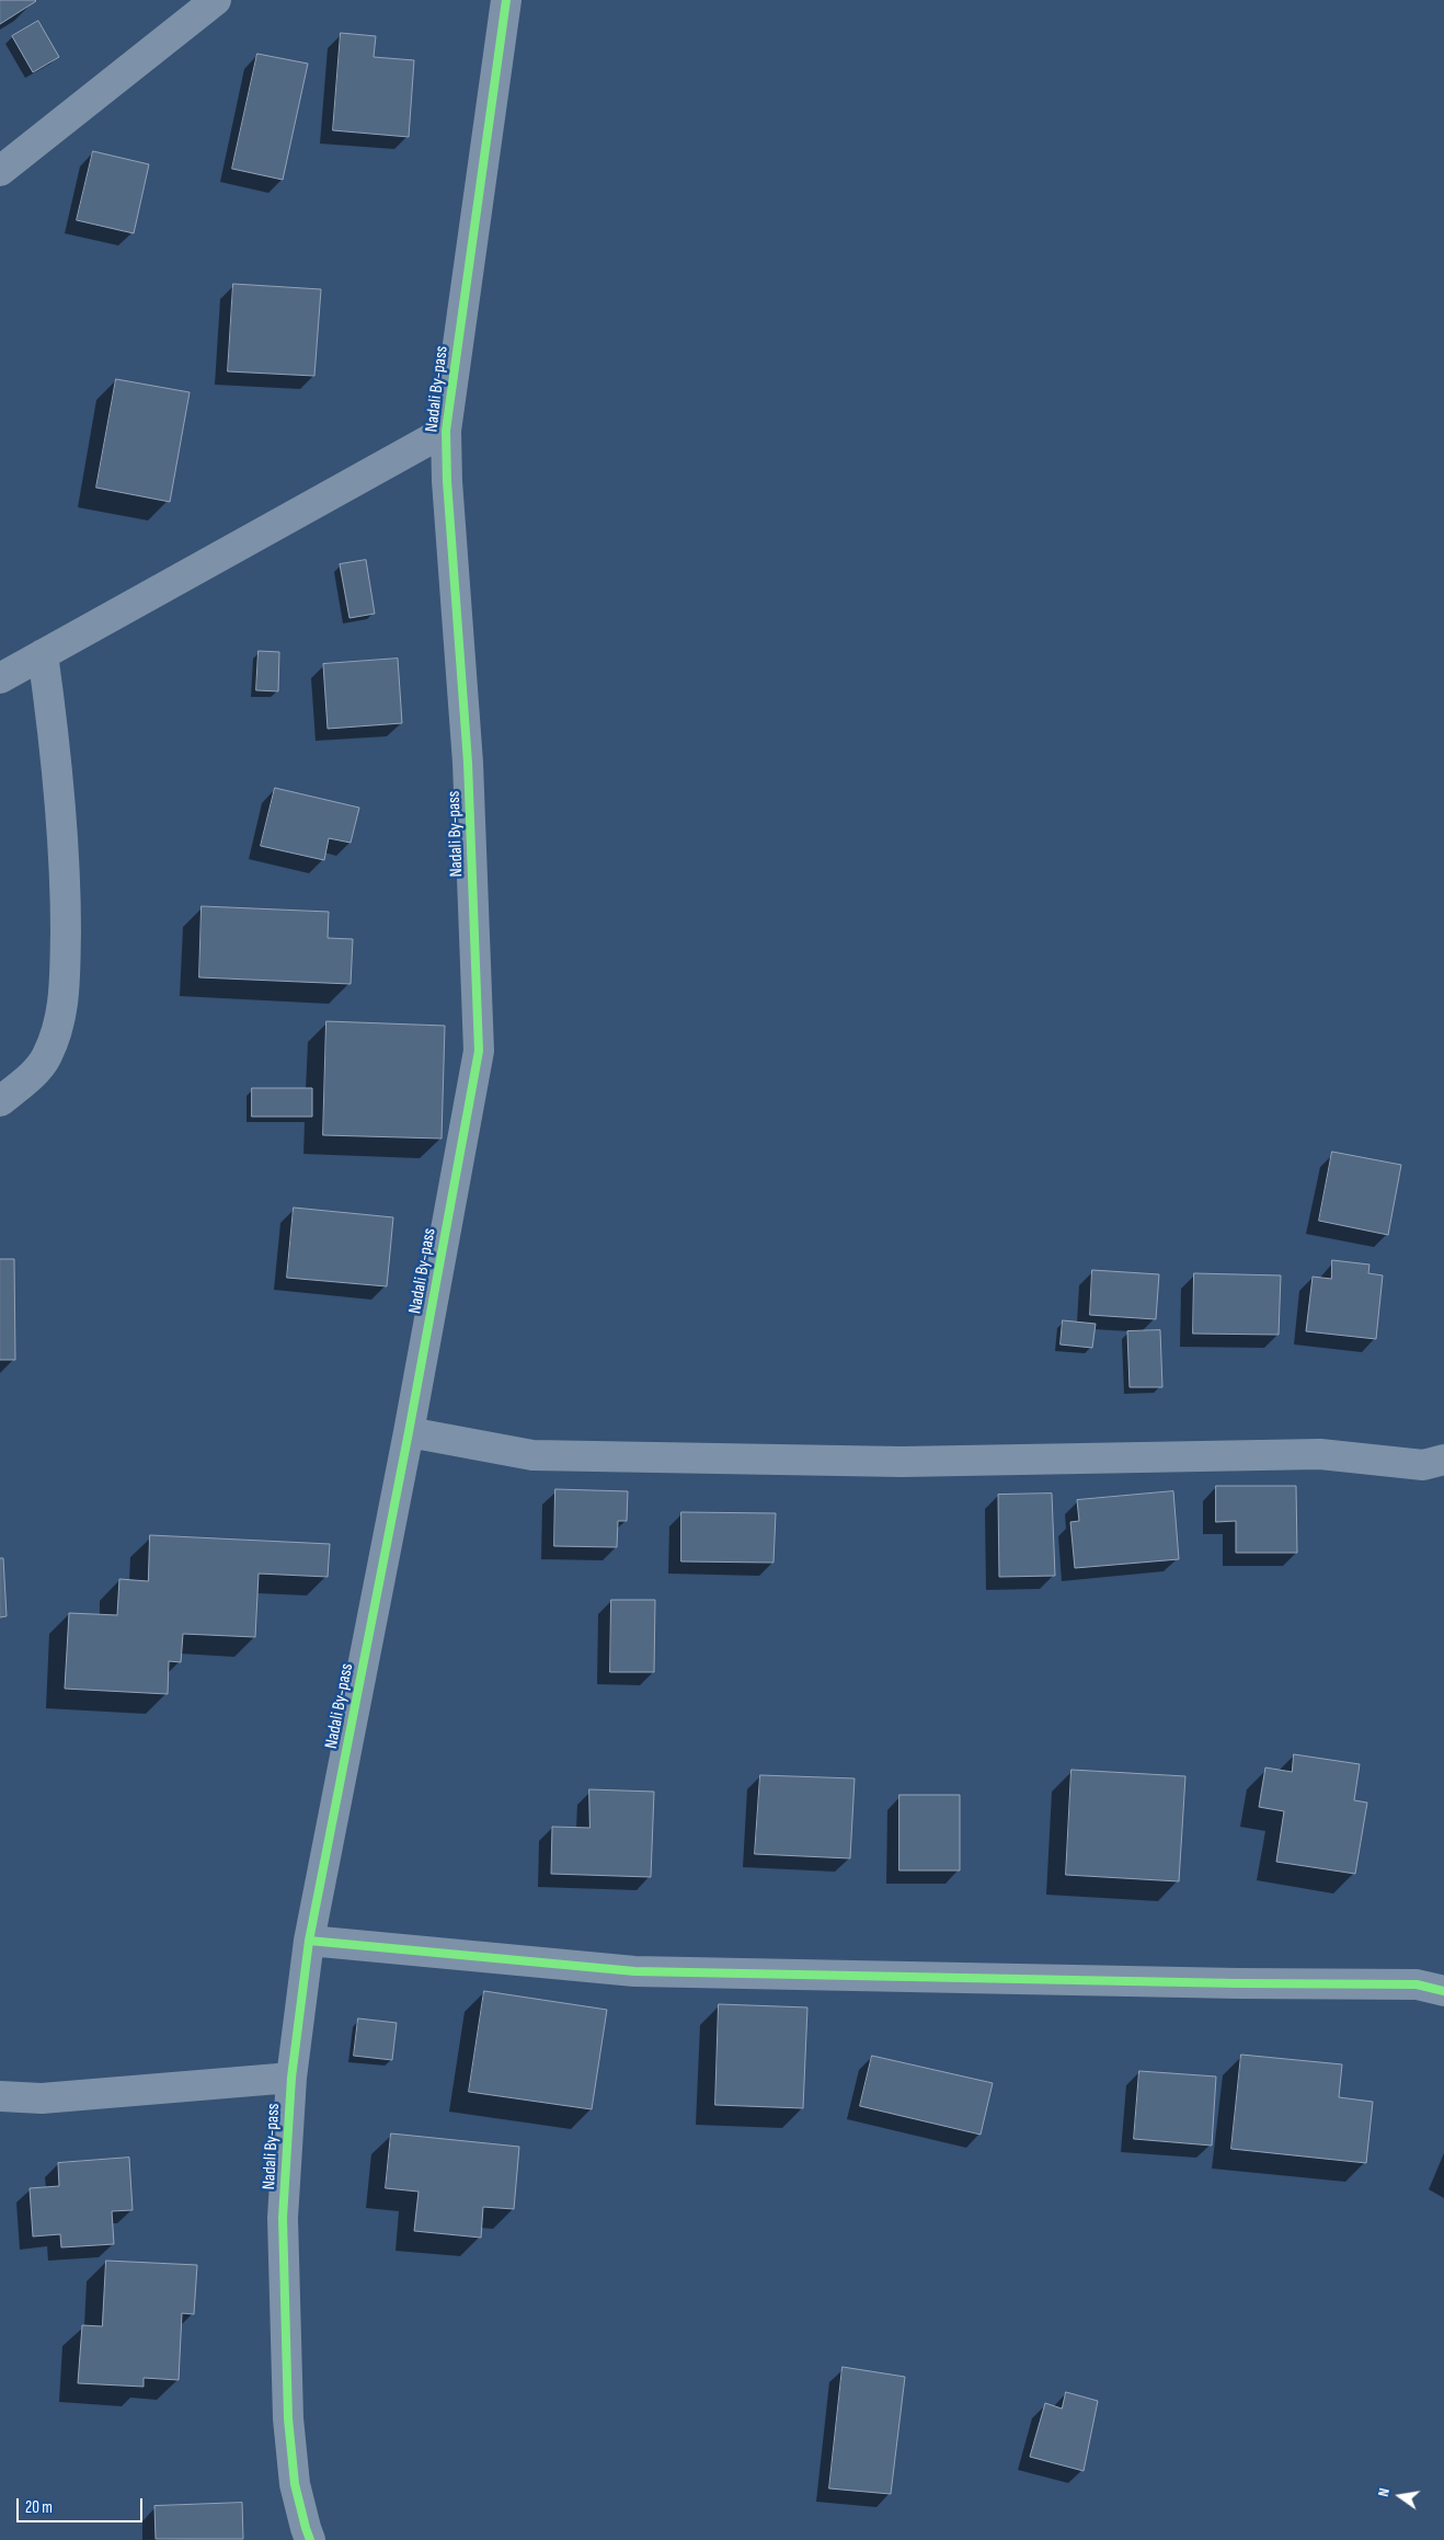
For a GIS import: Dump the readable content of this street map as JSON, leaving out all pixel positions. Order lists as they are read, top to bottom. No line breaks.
{"streets":{"street":["Nadali By-pass"]},"scale_bar":"20 m","north":"left"}
